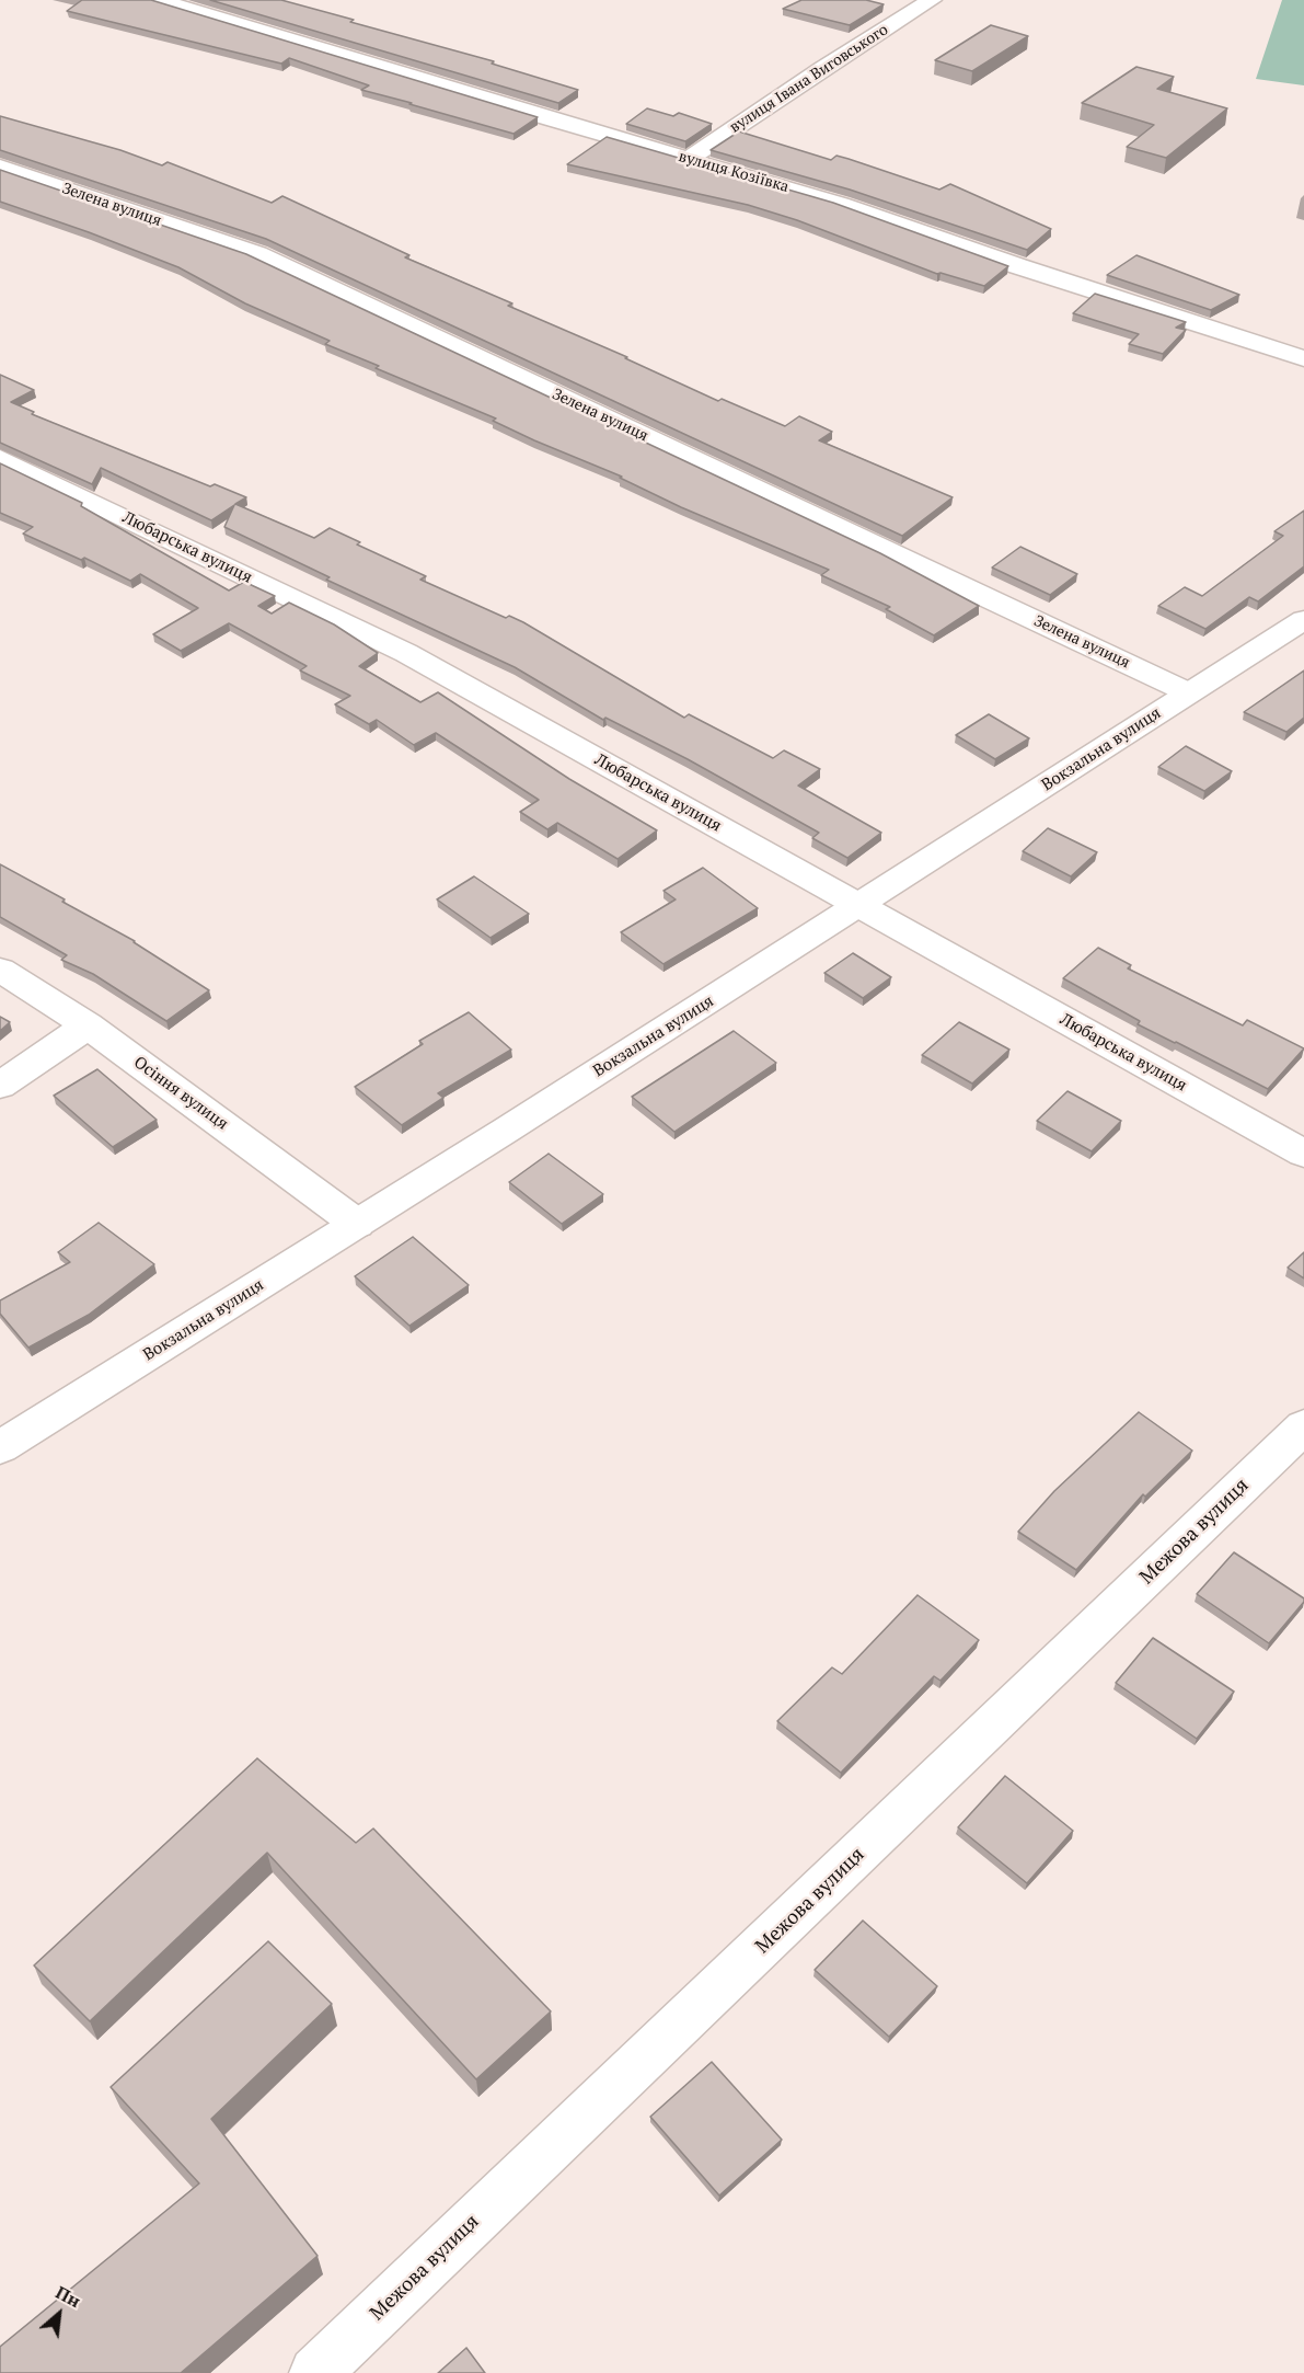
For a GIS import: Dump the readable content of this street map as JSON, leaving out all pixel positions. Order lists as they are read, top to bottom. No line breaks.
{"streets":{"street":["вулиця Івана Виговського","вулиця Козіївка","Зелена вулиця","Любарська вулиця","Вокзальна вулиця","Осіння вулиця","Межова вулиця"]},"crossings":[["вулиця Івана Виговського","вулиця Козіївка"],["Зелена вулиця","Вокзальна вулиця"],["Любарська вулиця","Вокзальна вулиця"],["Вокзальна вулиця","Осіння вулиця"]],"north":"top right"}
